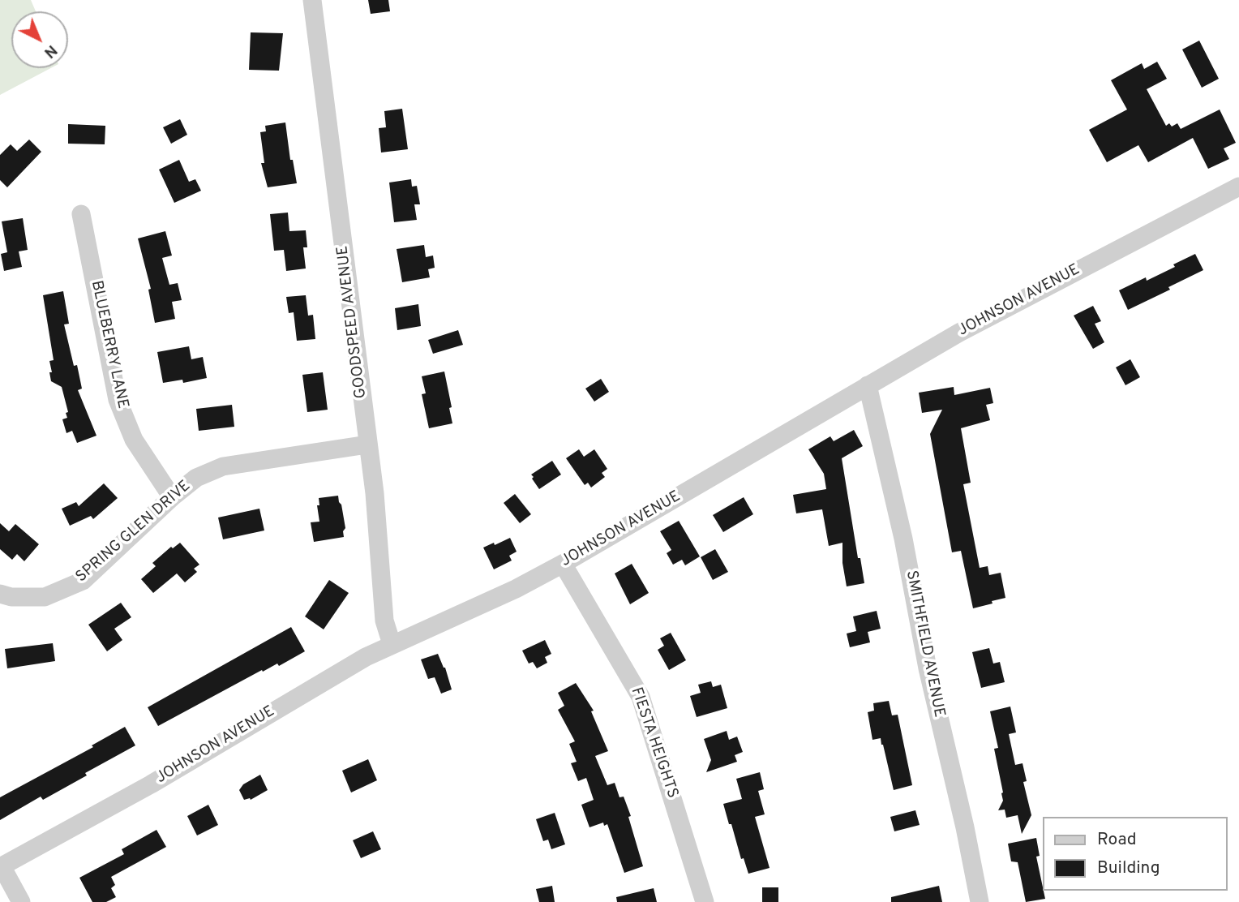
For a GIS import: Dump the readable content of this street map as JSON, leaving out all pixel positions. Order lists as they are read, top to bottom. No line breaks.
{"streets":{"street":["JOHNSON AVENUE","GOODSPEED AVENUE","BLUEBERRY LANE","SPRING GLEN DRIVE","SMITHFIELD AVENUE","FIESTA HEIGHTS"]},"crossings":[["JOHNSON AVENUE","GOODSPEED AVENUE"],["JOHNSON AVENUE","SMITHFIELD AVENUE"],["JOHNSON AVENUE","FIESTA HEIGHTS"],["GOODSPEED AVENUE","SPRING GLEN DRIVE"],["BLUEBERRY LANE","SPRING GLEN DRIVE"]],"legend":["Road","Building"],"north":"bottom right"}
